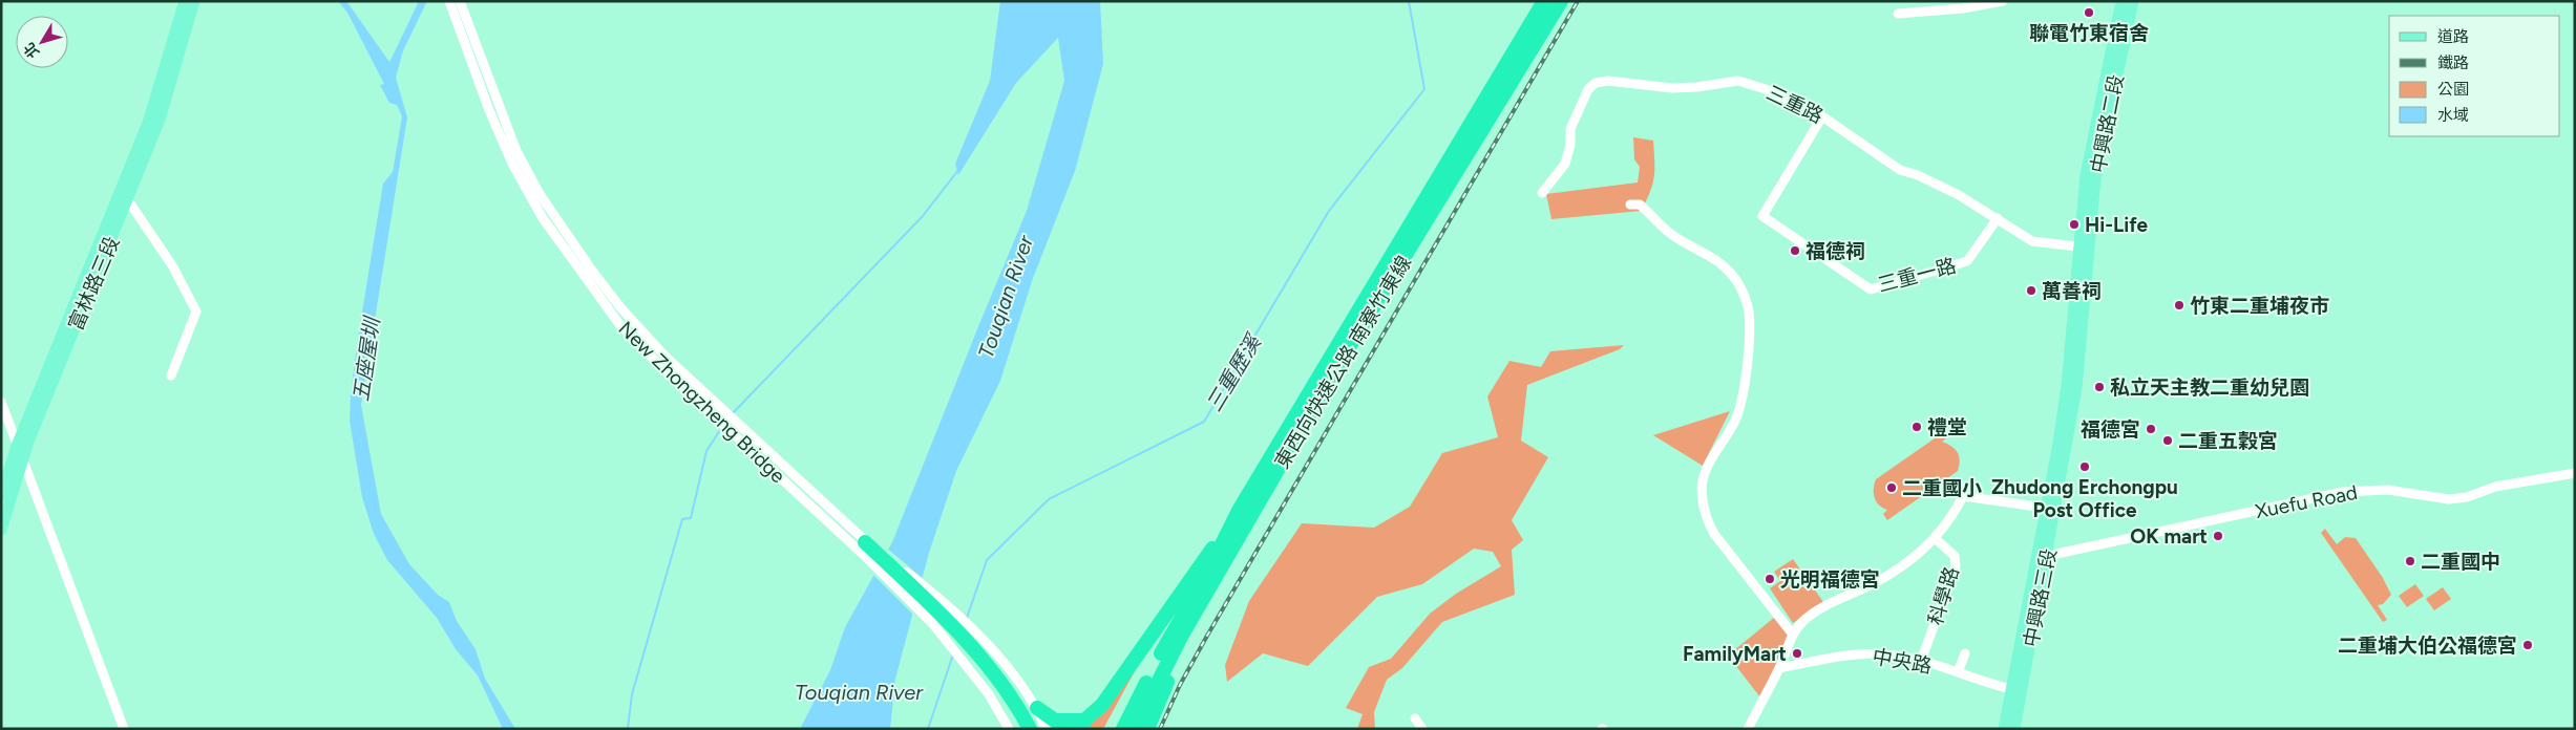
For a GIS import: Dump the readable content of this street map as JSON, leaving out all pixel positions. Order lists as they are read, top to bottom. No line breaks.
{"streets":{"highway":["東西向快速公路 南寮竹東線"],"main road":["中興路二段","富林路三段"],"street":["三重路","三重一路","New Zhongzheng Bridge","Xuefu Road","科學路","中央路"]},"crossings":[["三重路","中興路二段"],["三重路","三重一路"],["科學路","中央路"]],"water":["Touqian River","五座屋圳","三重歷溪"],"places":["聯電竹東宿舍","Hi-Life","福德祠","萬善祠","竹東二重埔夜市","私立天主教二重幼兒園","禮堂","福德宮","二重五穀宮","Zhudong Erchongpu Post Office","二重國小","OK mart","二重國中","光明福德宮","二重埔大伯公福德宮","FamilyMart"],"legend":["道路","鐵路","公園","水域"],"north":"bottom left"}
